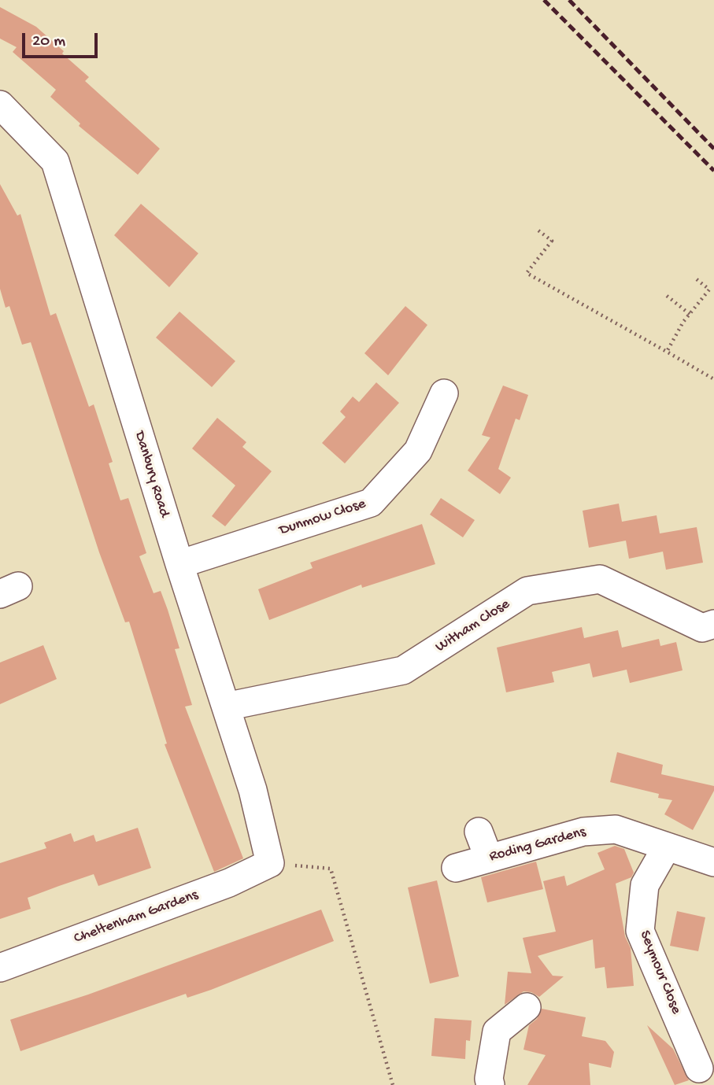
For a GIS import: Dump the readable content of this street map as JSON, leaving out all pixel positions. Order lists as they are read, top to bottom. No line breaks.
{"streets":{"street":["Danbury Road","Dunmow Close","Witham Close","Roding Gardens","Cheltenham Gardens","Seymour Close"]},"crossings":[["Danbury Road","Dunmow Close"],["Danbury Road","Witham Close"],["Danbury Road","Cheltenham Gardens"],["Roding Gardens","Seymour Close"]],"scale_bar":"20 m"}
